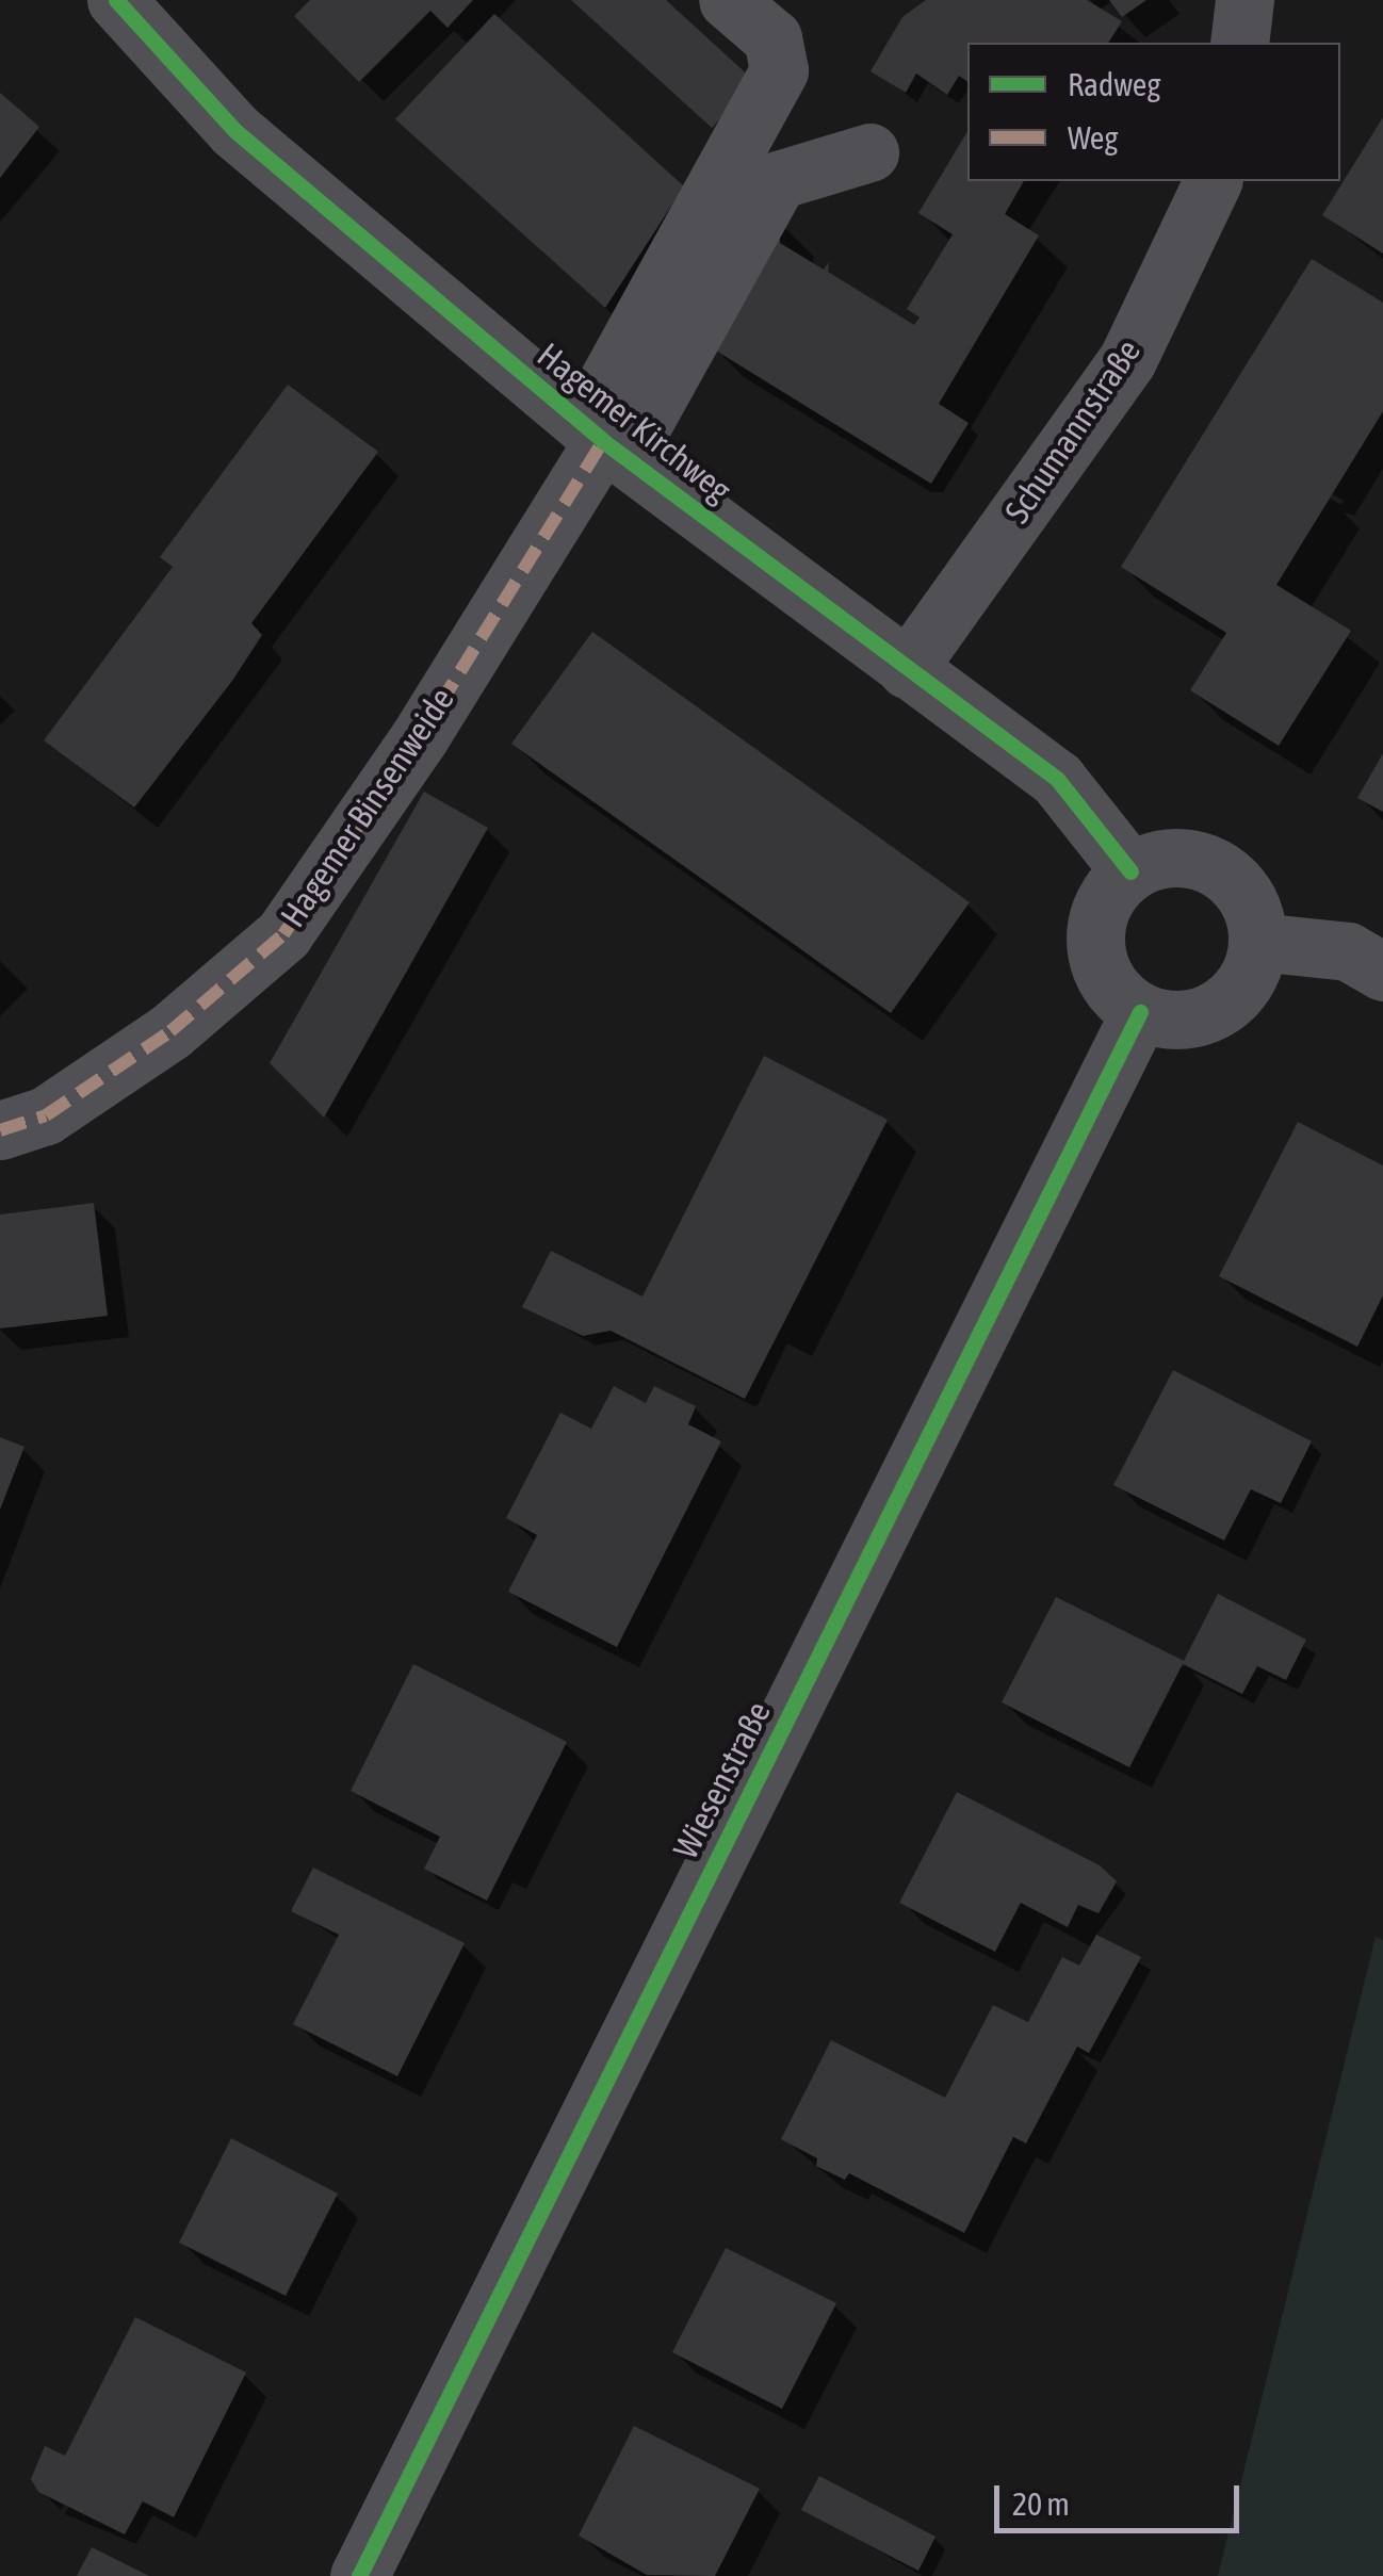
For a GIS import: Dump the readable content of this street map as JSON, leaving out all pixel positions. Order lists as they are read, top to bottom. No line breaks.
{"streets":{"street":["Hagemer Kirchweg","Schumannstraße","Hagemer Binsenweide","Wiesenstraße"]},"crossings":[["Hagemer Kirchweg","Schumannstraße"],["Hagemer Kirchweg","Hagemer Binsenweide"],["Hagemer Kirchweg","Wiesenstraße"]],"legend":["Radweg","Weg"],"scale_bar":"20 m"}
